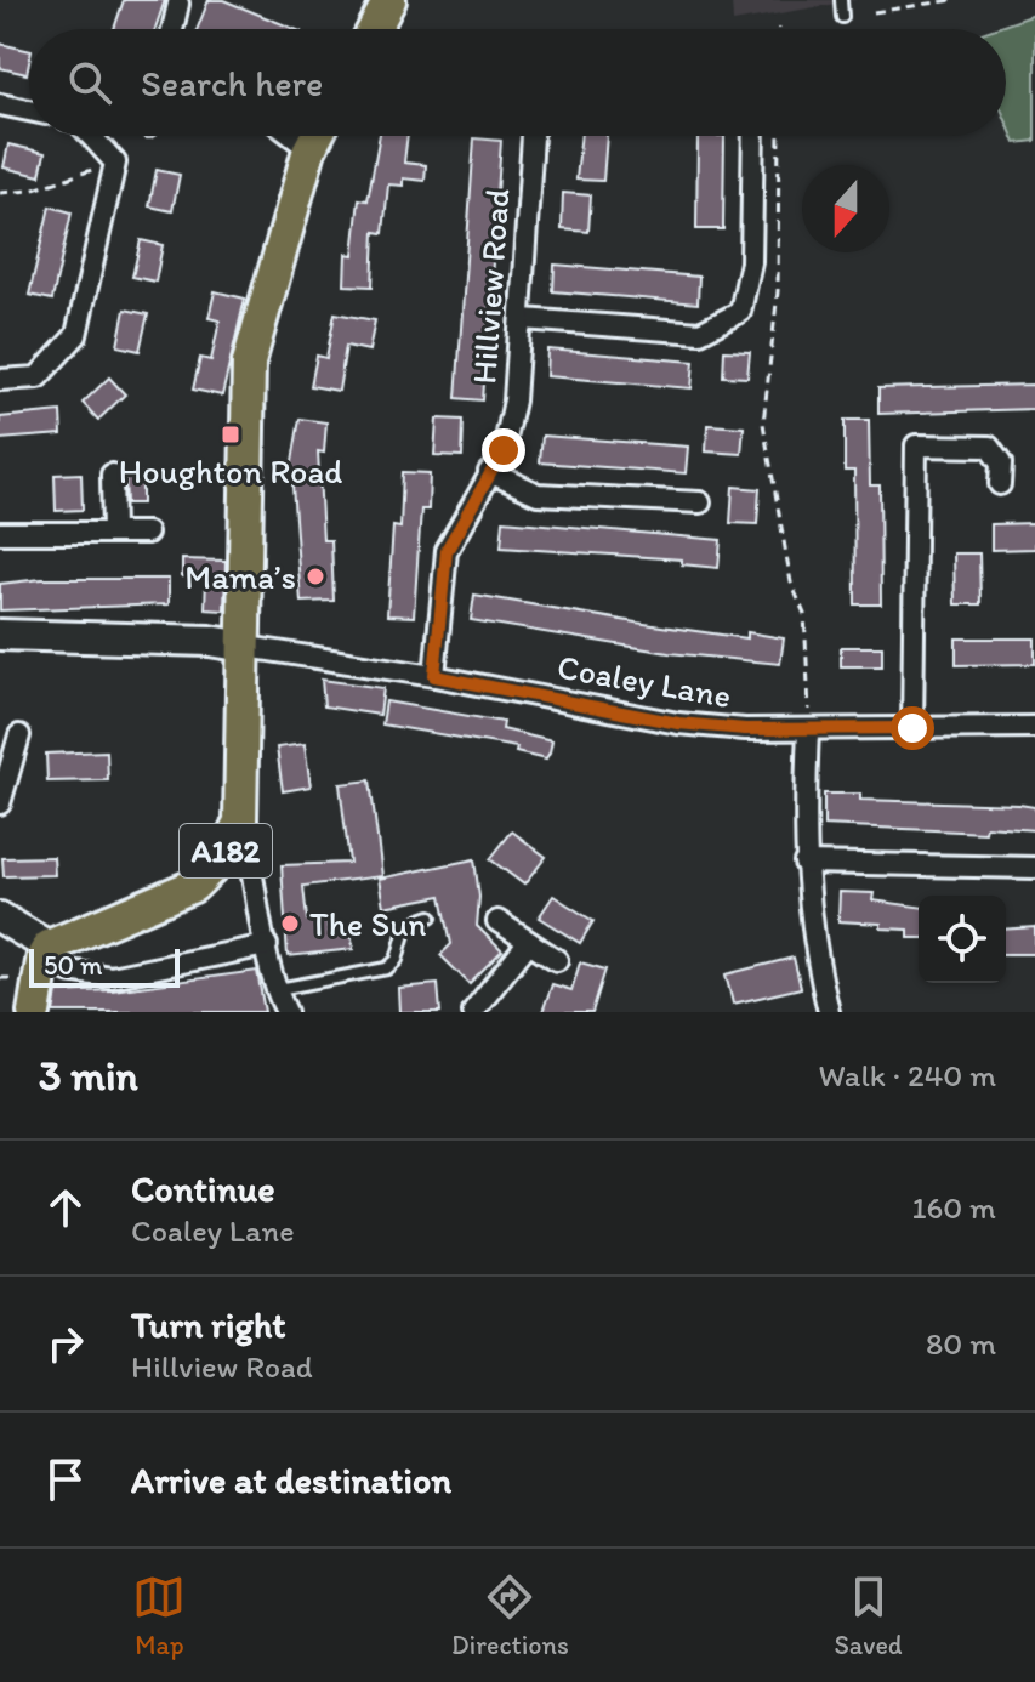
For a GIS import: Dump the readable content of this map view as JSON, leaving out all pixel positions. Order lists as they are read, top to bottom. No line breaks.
{"streets":{"main road":["A182"],"street":["Hillview Road","Coaley Lane"]},"crossings":[["Hillview Road","Coaley Lane"],["Coaley Lane","A182"]],"places":{"transit":["Houghton Road"],"other":["Mama’s","The Sun"]},"scale_bar":"50 m","north":"bottom","page":{"search":"Search here","scale":"50 m","heading":["3 min","Walk · 240 m"],"list":[["Continue","Coaley Lane","160 m"],["Turn right","Hillview Road","80 m"],"Arrive at destination"],"nav":["Map","Directions","Saved"]}}
